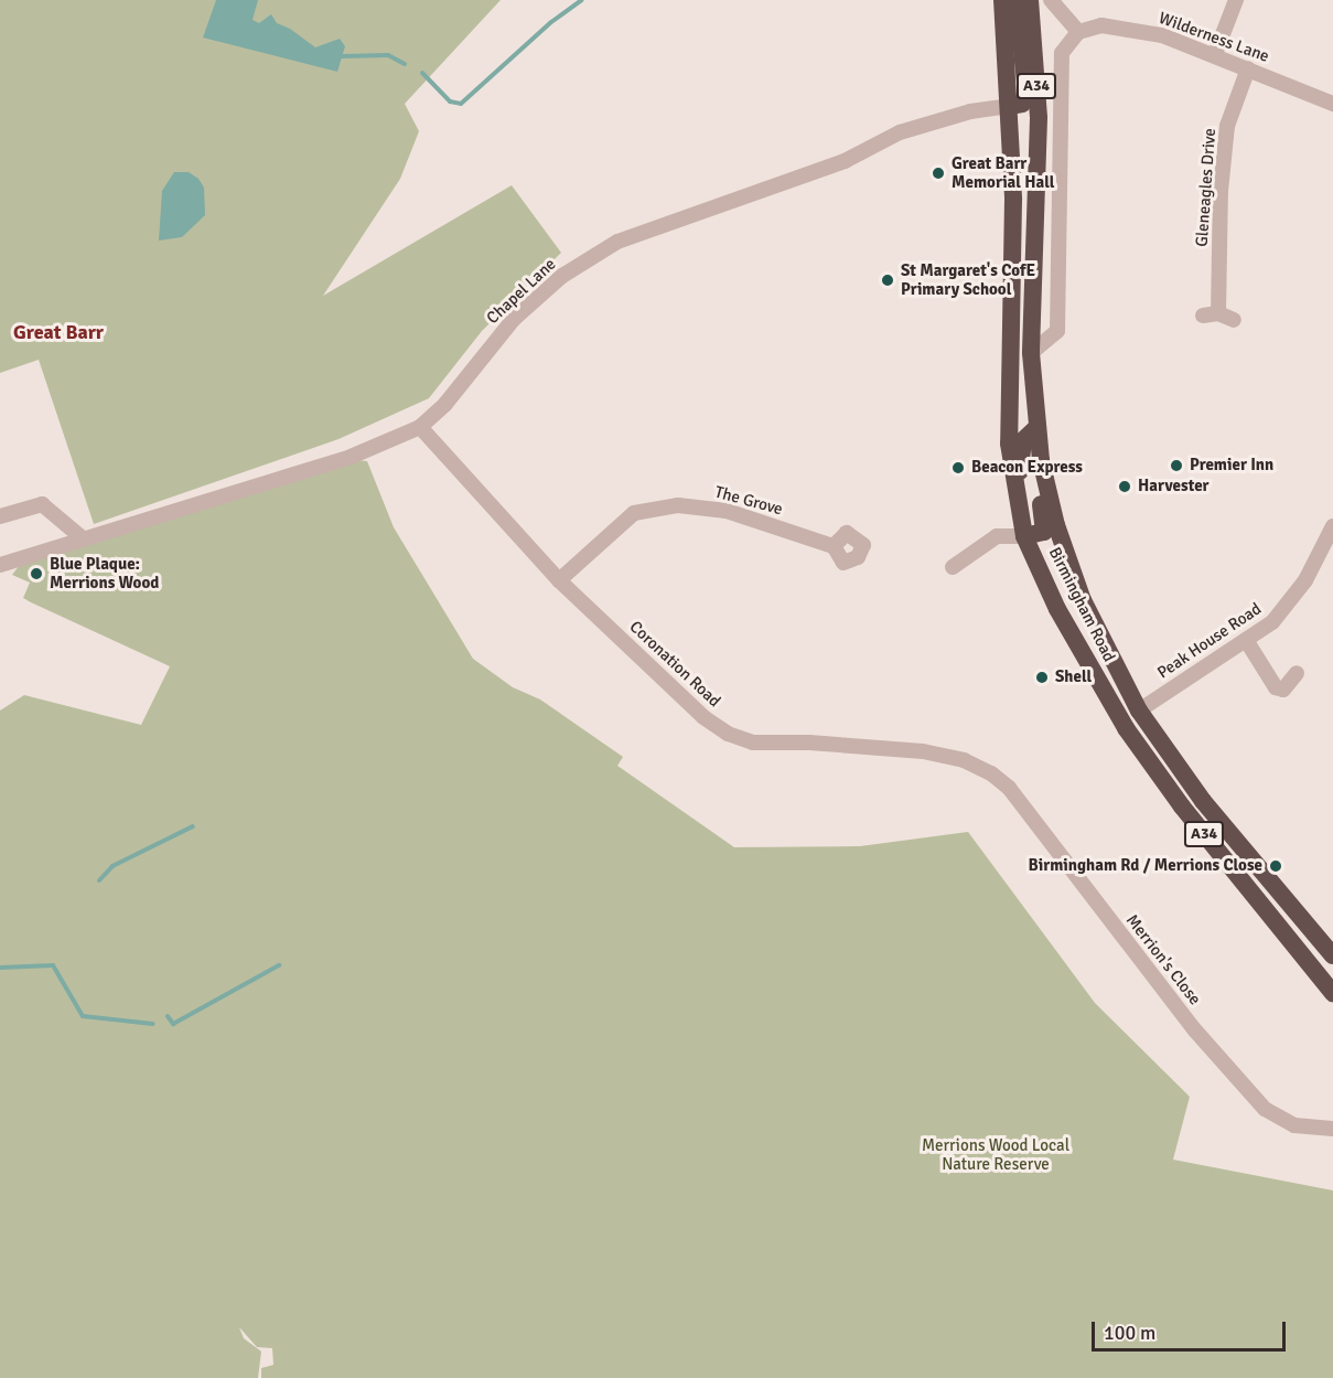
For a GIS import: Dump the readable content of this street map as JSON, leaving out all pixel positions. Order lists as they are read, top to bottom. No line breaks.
{"streets":{"highway":["A34","Birmingham Road"],"street":["Wilderness Lane","Gleneagles Drive","Chapel Lane","The Grove","Peak House Road","Coronation Road","Merrion's Close"]},"crossings":[["Wilderness Lane","Gleneagles Drive"],["Chapel Lane","Birmingham Road"],["Chapel Lane","Coronation Road"],["The Grove","Coronation Road"],["Birmingham Road","Peak House Road"],["Coronation Road","Merrion's Close"]],"districts":["Great Barr"],"parks":["Merrions Wood Local Nature Reserve"],"places":["Great Barr Memorial Hall","St Margaret's CofE Primary School","Premier Inn","Beacon Express","Harvester","Blue Plaque: Merrions Wood","Shell","Birmingham Rd / Merrions Close"],"scale_bar":"100 m"}
